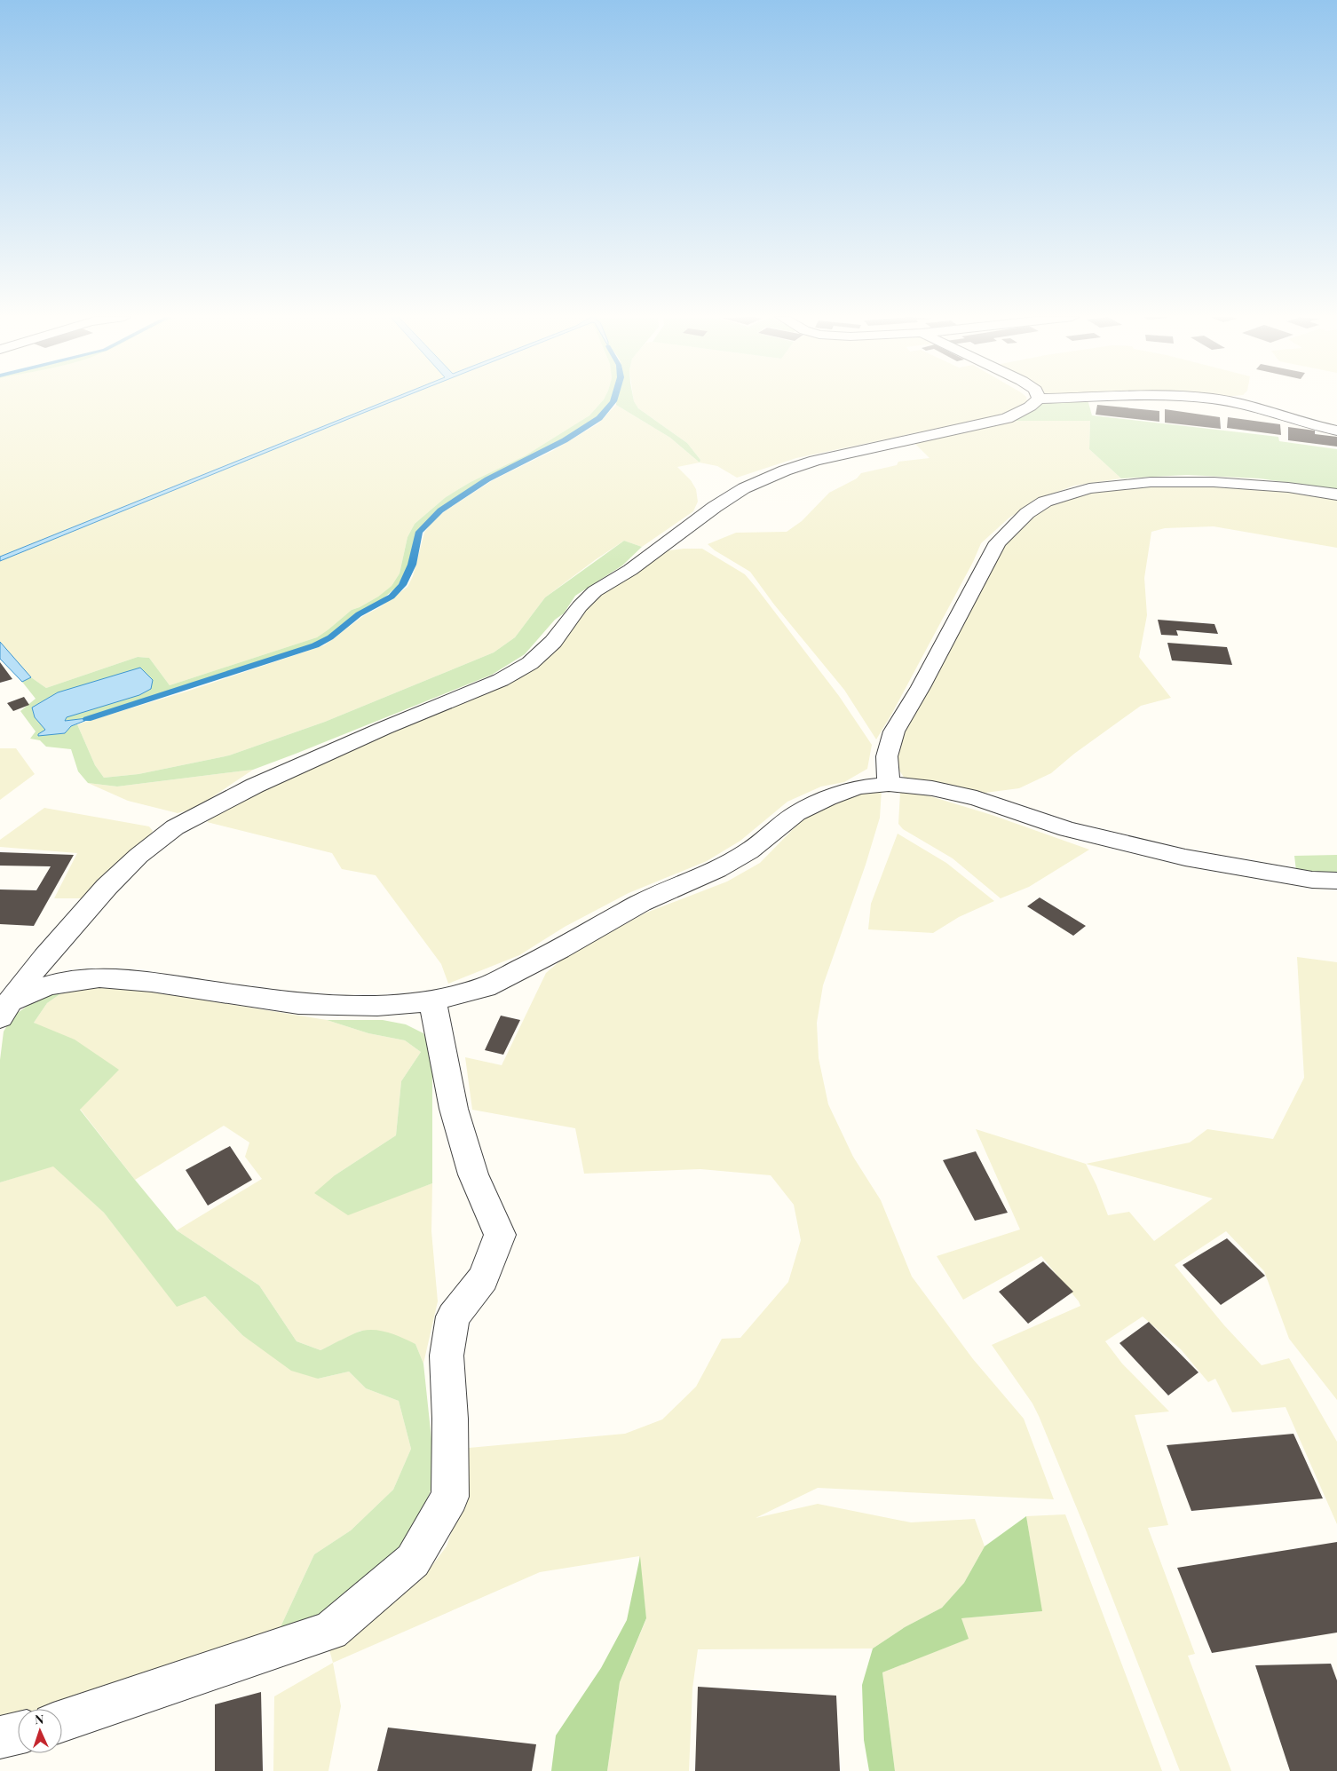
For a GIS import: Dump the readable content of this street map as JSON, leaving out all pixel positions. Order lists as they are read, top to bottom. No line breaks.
{"north":"top"}
